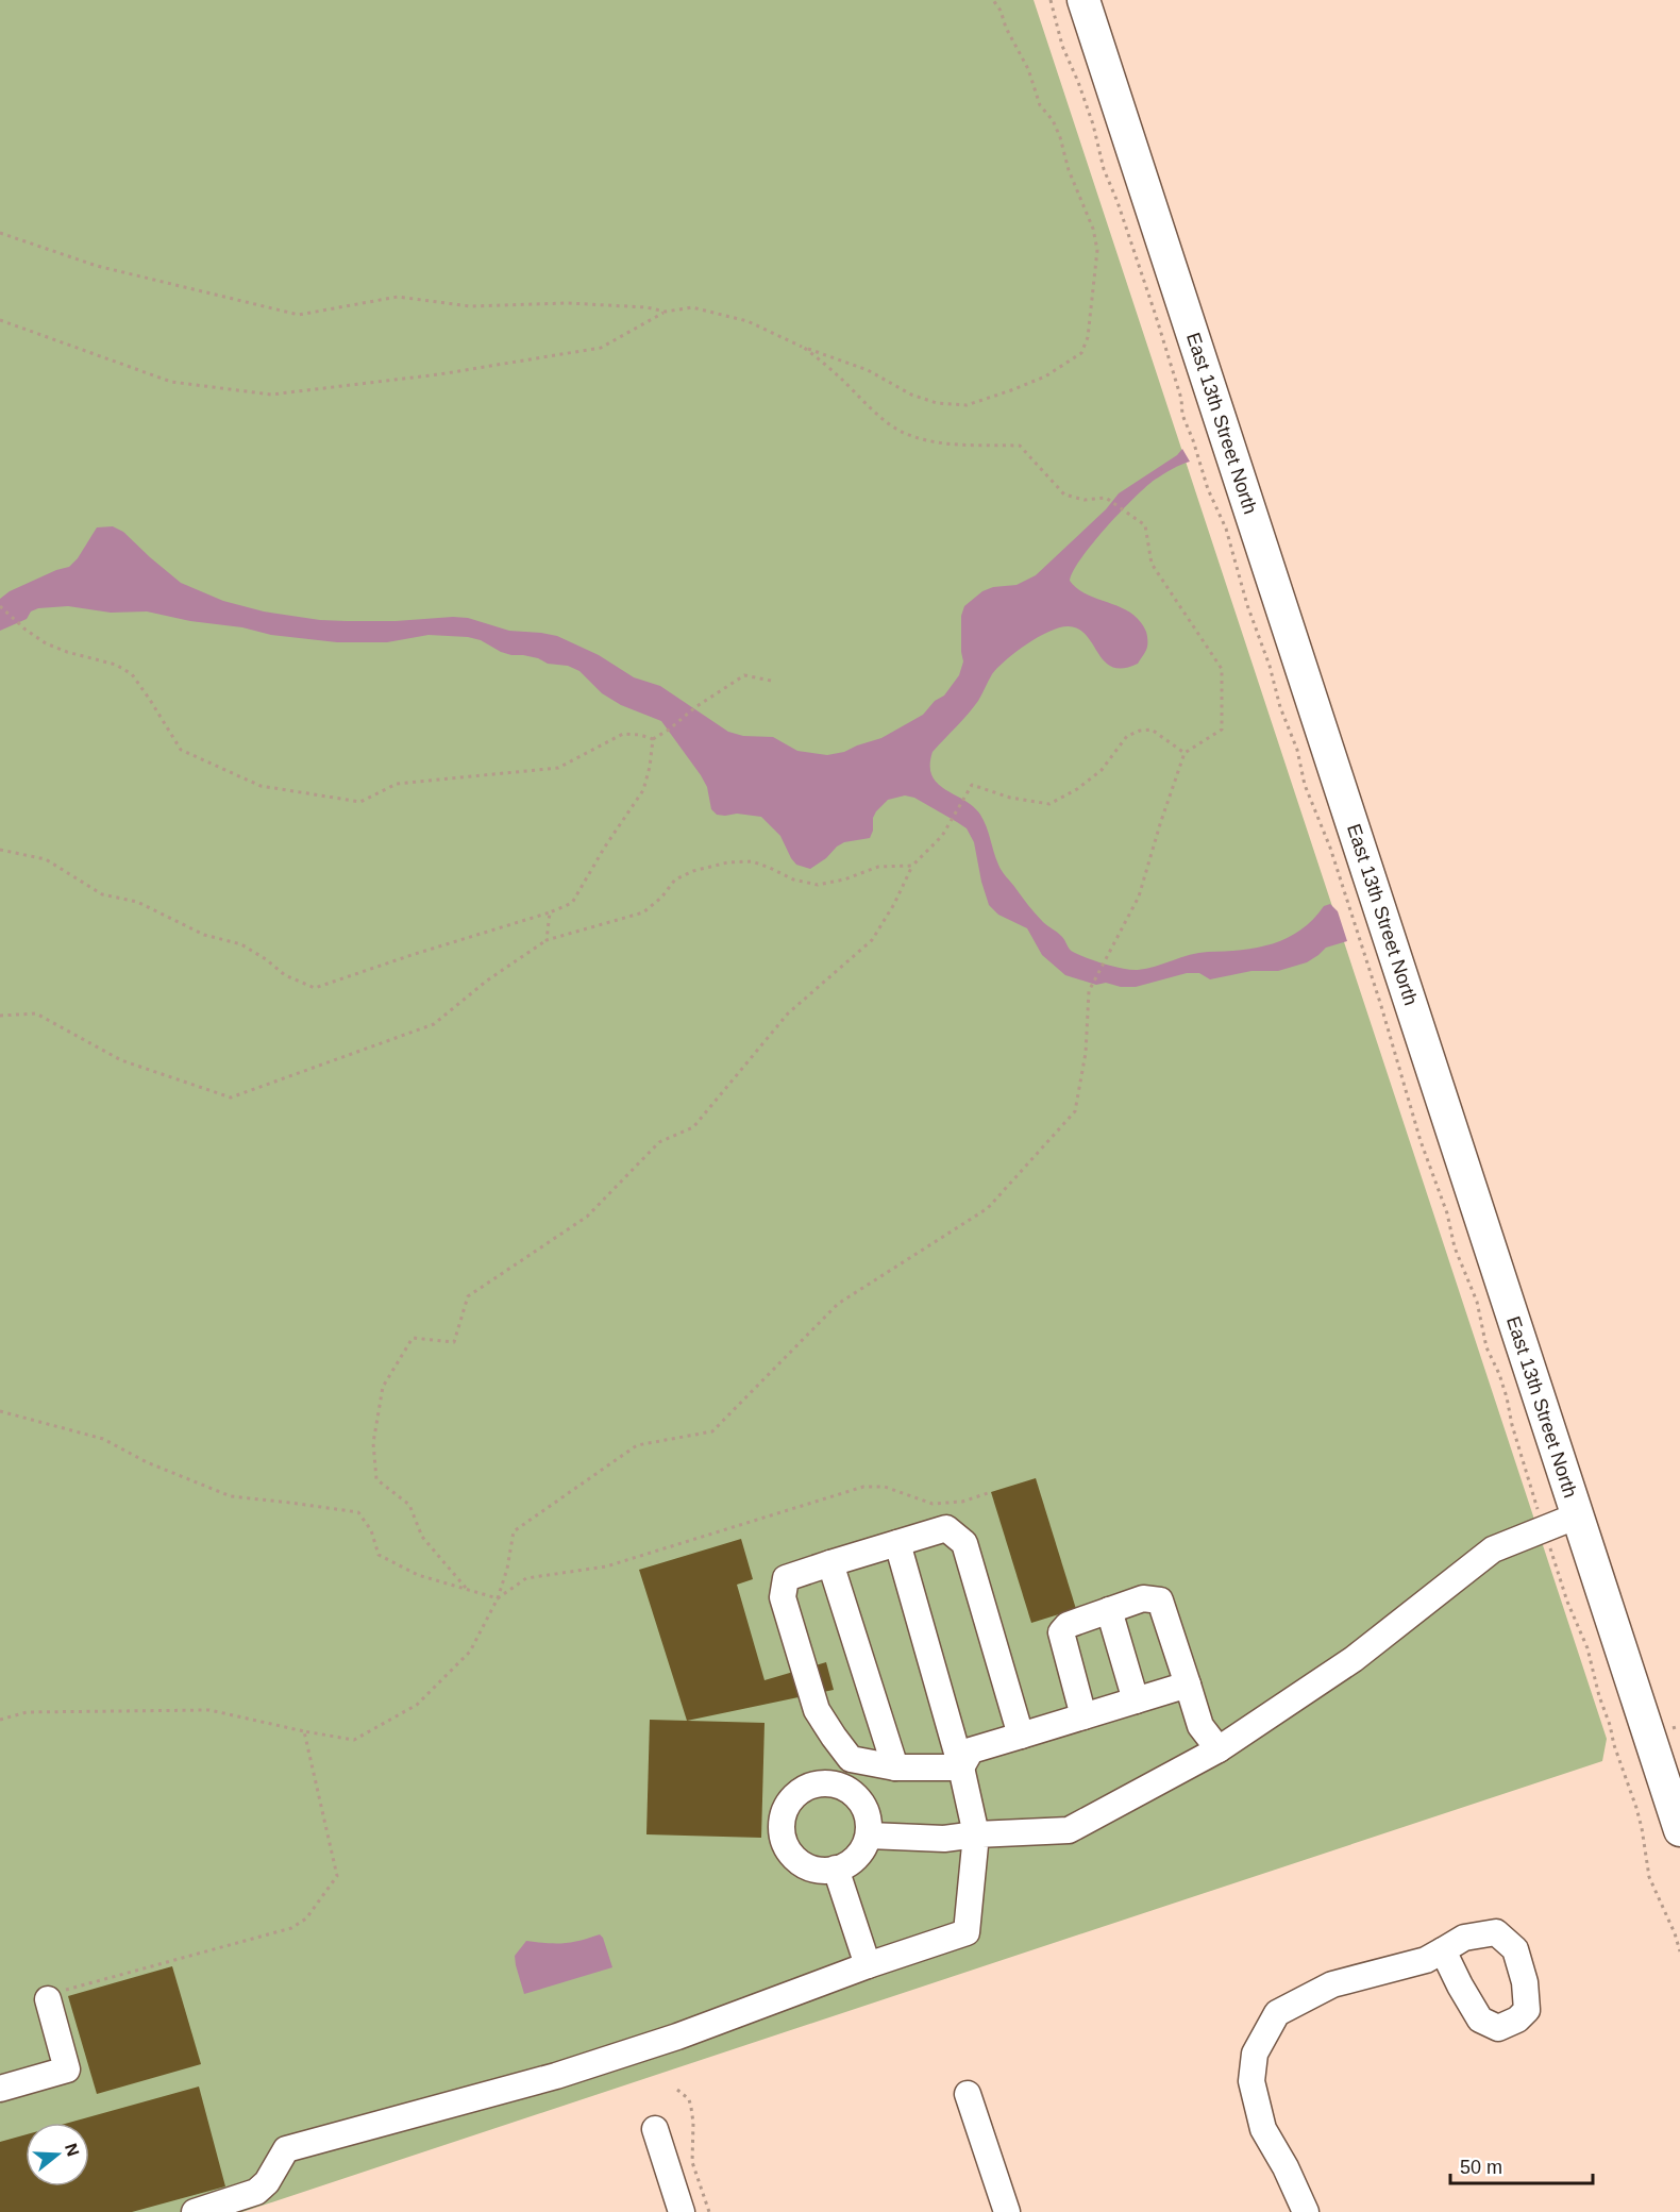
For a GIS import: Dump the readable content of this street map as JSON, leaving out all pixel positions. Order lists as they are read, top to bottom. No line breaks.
{"streets":{"main road":["East 13th Street North"]},"scale_bar":"50 m","north":"right"}
